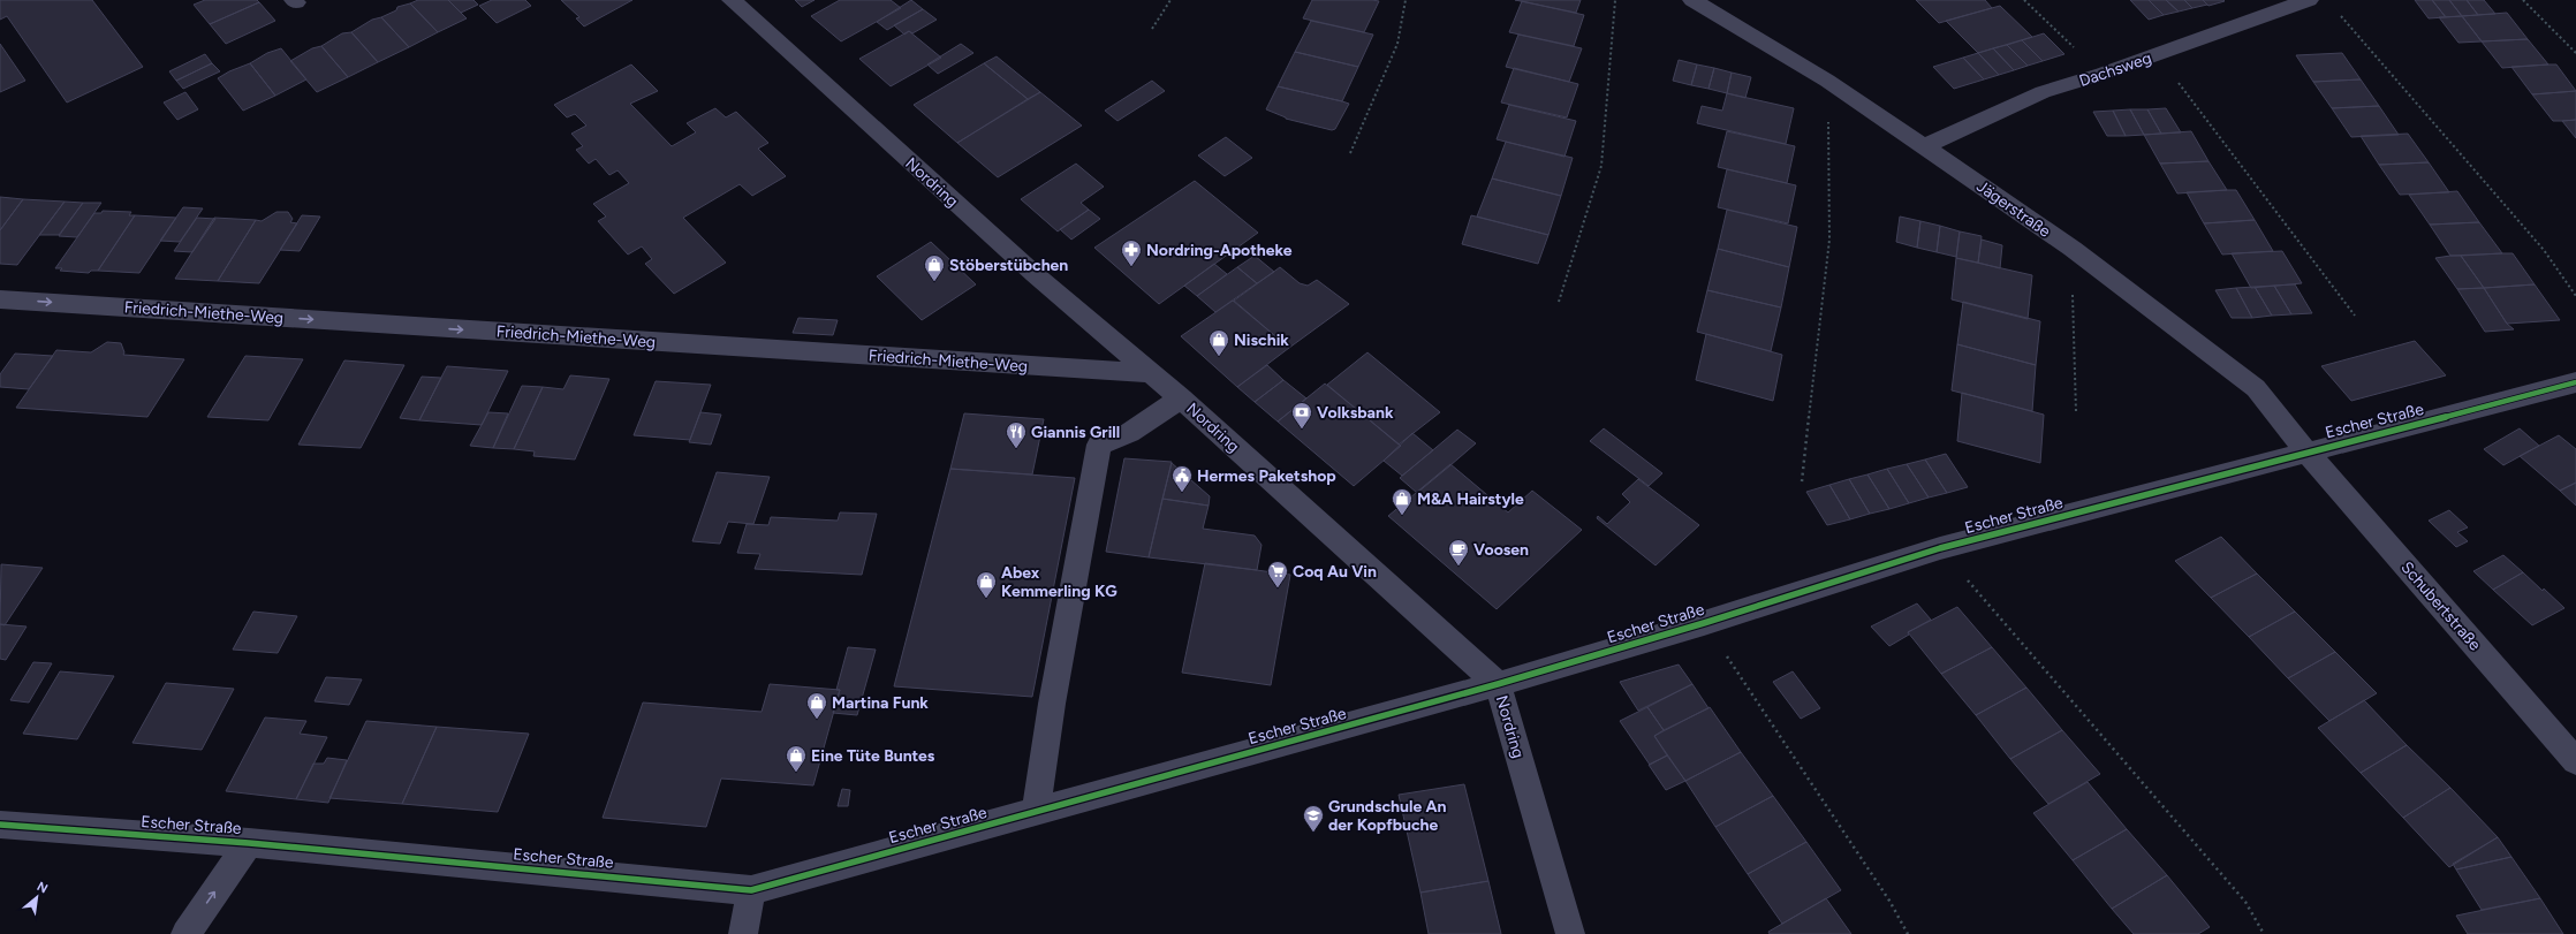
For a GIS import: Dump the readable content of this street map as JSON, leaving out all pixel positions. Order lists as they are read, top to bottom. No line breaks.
{"streets":{"street":["Dachsweg","Nordring","Jägerstraße","Friedrich-Miethe-Weg","Escher Straße","Schubertstraße"]},"crossings":[["Dachsweg","Jägerstraße"],["Nordring","Friedrich-Miethe-Weg"],["Nordring","Escher Straße"],["Jägerstraße","Escher Straße"],["Jägerstraße","Schubertstraße"],["Escher Straße","Schubertstraße"]],"one_way":["Friedrich-Miethe-Weg"],"places":{"pharmacy":["Nordring-Apotheke"],"shop":["Stöberstübchen","Nischik","M&A Hairstyle","Abex Kemmerling KG","Martina Funk","Eine Tüte Buntes"],"bank":["Volksbank"],"restaurant":["Giannis Grill"],"public building":["Hermes Paketshop"],"cafe":["Voosen"],"supermarket":["Coq Au Vin"],"school or university":["Grundschule An der Kopfbuche"]},"north":"top right"}
